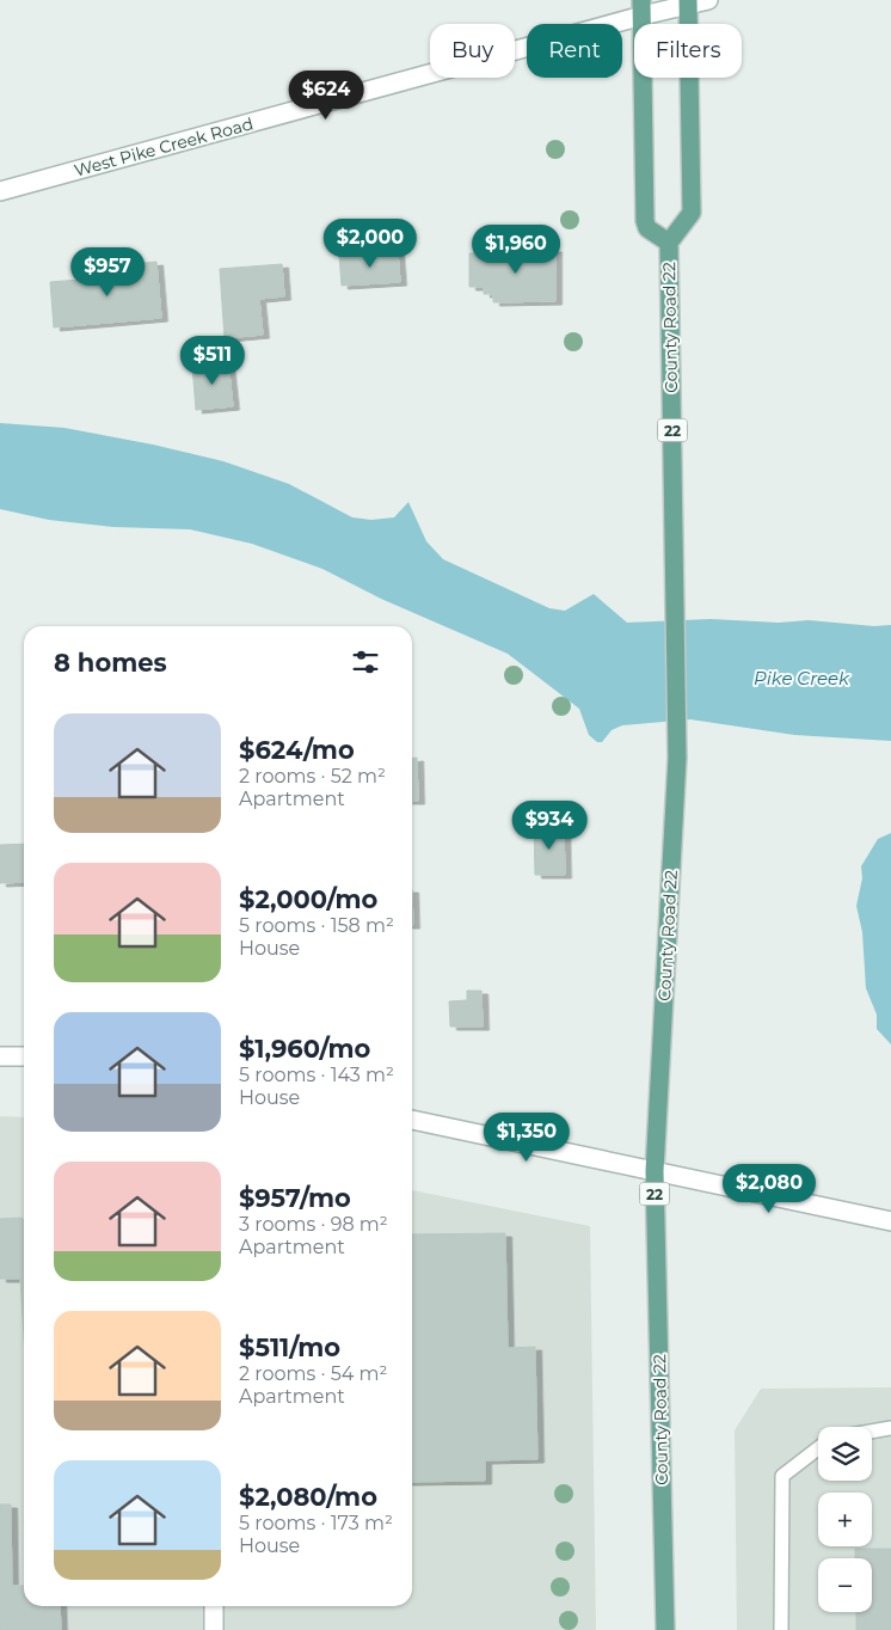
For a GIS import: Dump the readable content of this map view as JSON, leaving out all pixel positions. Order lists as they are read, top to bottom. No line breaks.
{"streets":{"main road":["County Road 22","22"],"street":["West Pike Creek Road"]},"crossings":[["West Pike Creek Road","County Road 22"]],"water":["Pike Creek"],"page":{"chip":["Buy","Rent","Filters"],"price":["$624","$2,000","$1,960","$957","$511","$934","$1,350","$2,080"],"heading":"8 homes","list":[{"name":"$624/mo","note":"2 rooms · 52 m² · Apartment"},{"name":"$2,000/mo","note":"5 rooms · 158 m² · House"},{"name":"$1,960/mo","note":"5 rooms · 143 m² · House"},{"name":"$957/mo","note":"3 rooms · 98 m² · Apartment"},{"name":"$511/mo","note":"2 rooms · 54 m² · Apartment"},{"name":"$2,080/mo","note":"5 rooms · 173 m² · House"}],"map_buttons":["+","−"]}}
